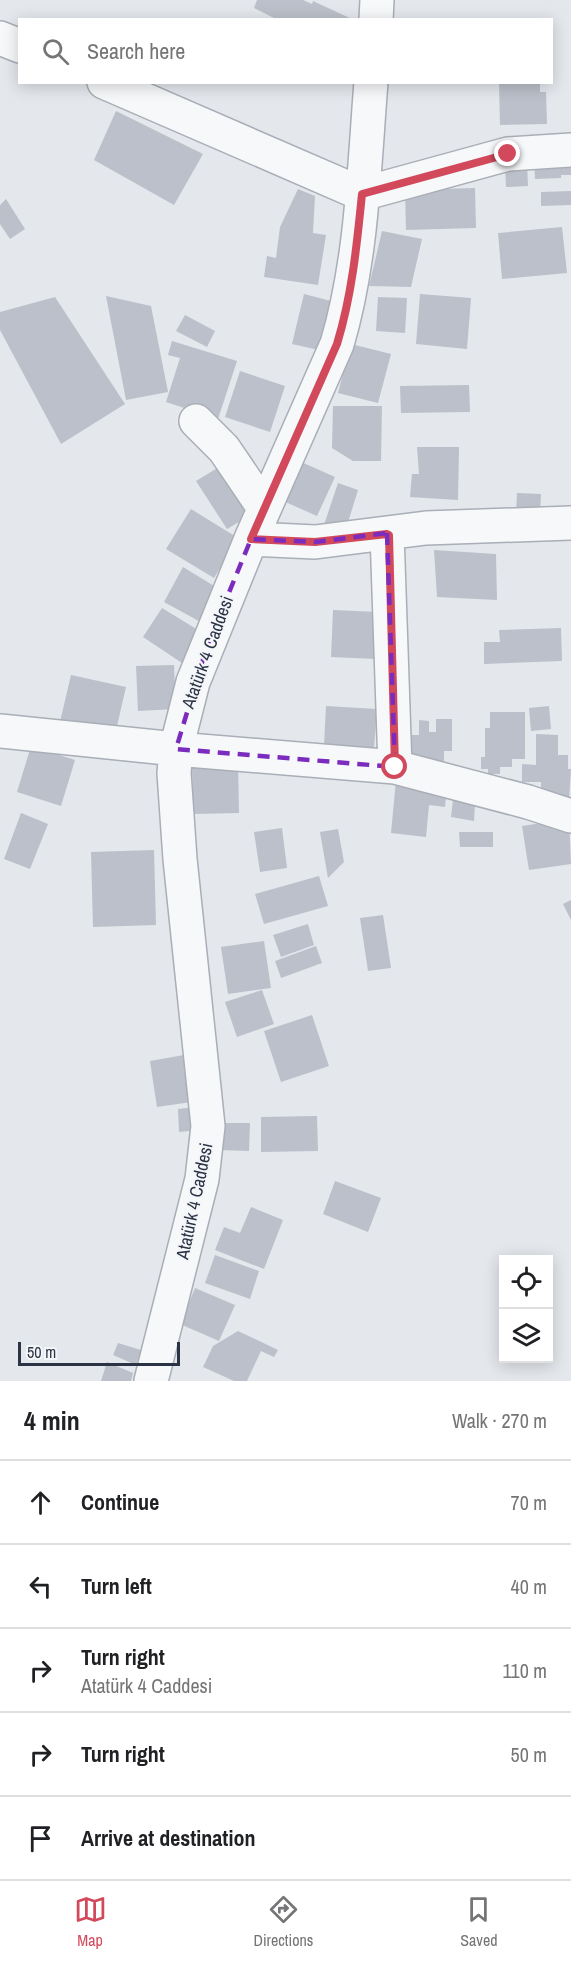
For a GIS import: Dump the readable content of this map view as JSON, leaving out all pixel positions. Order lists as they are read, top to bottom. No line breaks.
{"streets":{"street":["Atatürk 4 Caddesi"]},"scale_bar":"50 m","page":{"search":"Search here","scale":"50 m","heading":["4 min","Walk · 270 m"],"list":[["Continue","70 m"],["Turn left","40 m"],["Turn right","Atatürk 4 Caddesi","110 m"],["Turn right","50 m"],"Arrive at destination"],"nav":["Map","Directions","Saved"]}}
